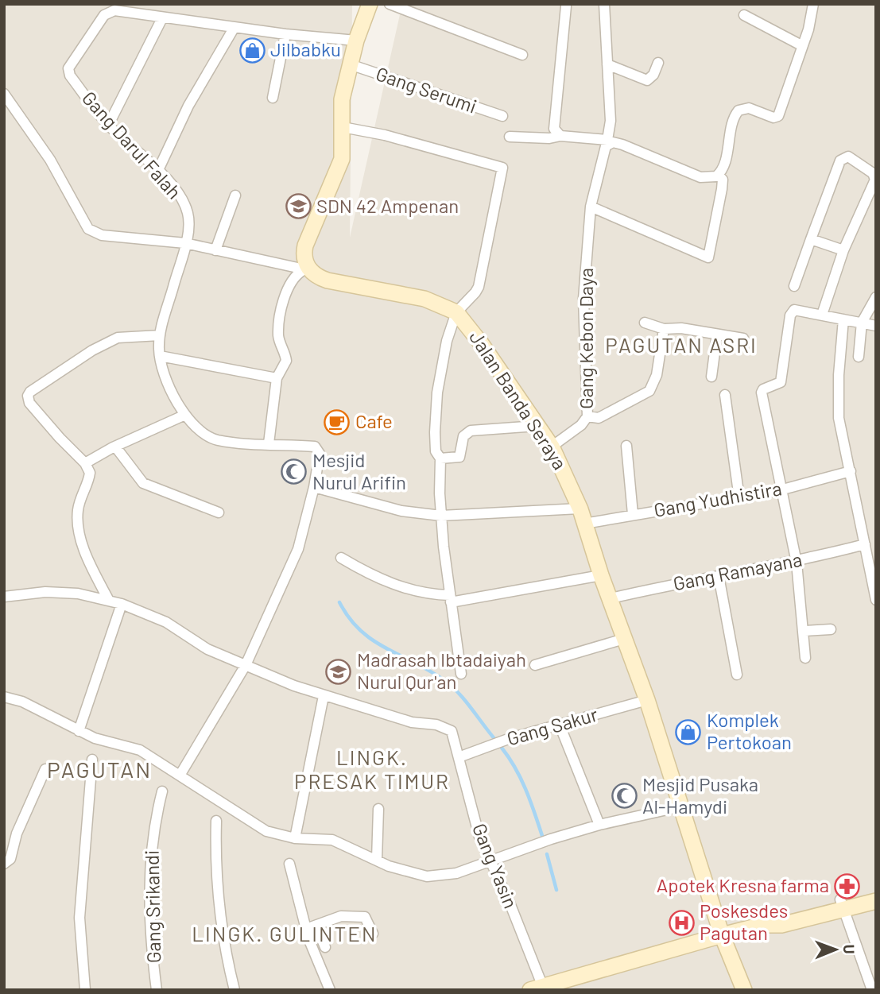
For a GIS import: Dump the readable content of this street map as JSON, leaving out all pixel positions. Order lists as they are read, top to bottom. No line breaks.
{"streets":{"street":["Gang Serumi","Gang Darul Falah","Gang Kebon Daya","Jalan Banda Seraya","Gang Yudhistira","Gang Ramayana","Gang Sakur","Gang Yasin","Gang Srikandi"]},"crossings":[["Gang Kebon Daya","Jalan Banda Seraya"],["Jalan Banda Seraya","Gang Yudhistira"],["Jalan Banda Seraya","Gang Ramayana"],["Jalan Banda Seraya","Gang Sakur"],["Gang Sakur","Gang Yasin"]],"districts":["PAGUTAN ASRI","LINGK. PRESAK TIMUR","PAGUTAN","LINGK. GULINTEN"],"places":{"shop":["Jilbabku","Komplek Pertokoan"],"school or university":["SDN 42 Ampenan","Madrasah Ibtadaiyah Nurul Qur'an"],"cafe":["Cafe"],"mosque":["Mesjid Nurul Arifin","Mesjid Pusaka Al-Hamydi"],"pharmacy":["Apotek Kresna farma"],"hospital":["Poskesdes Pagutan"]},"north":"right"}
